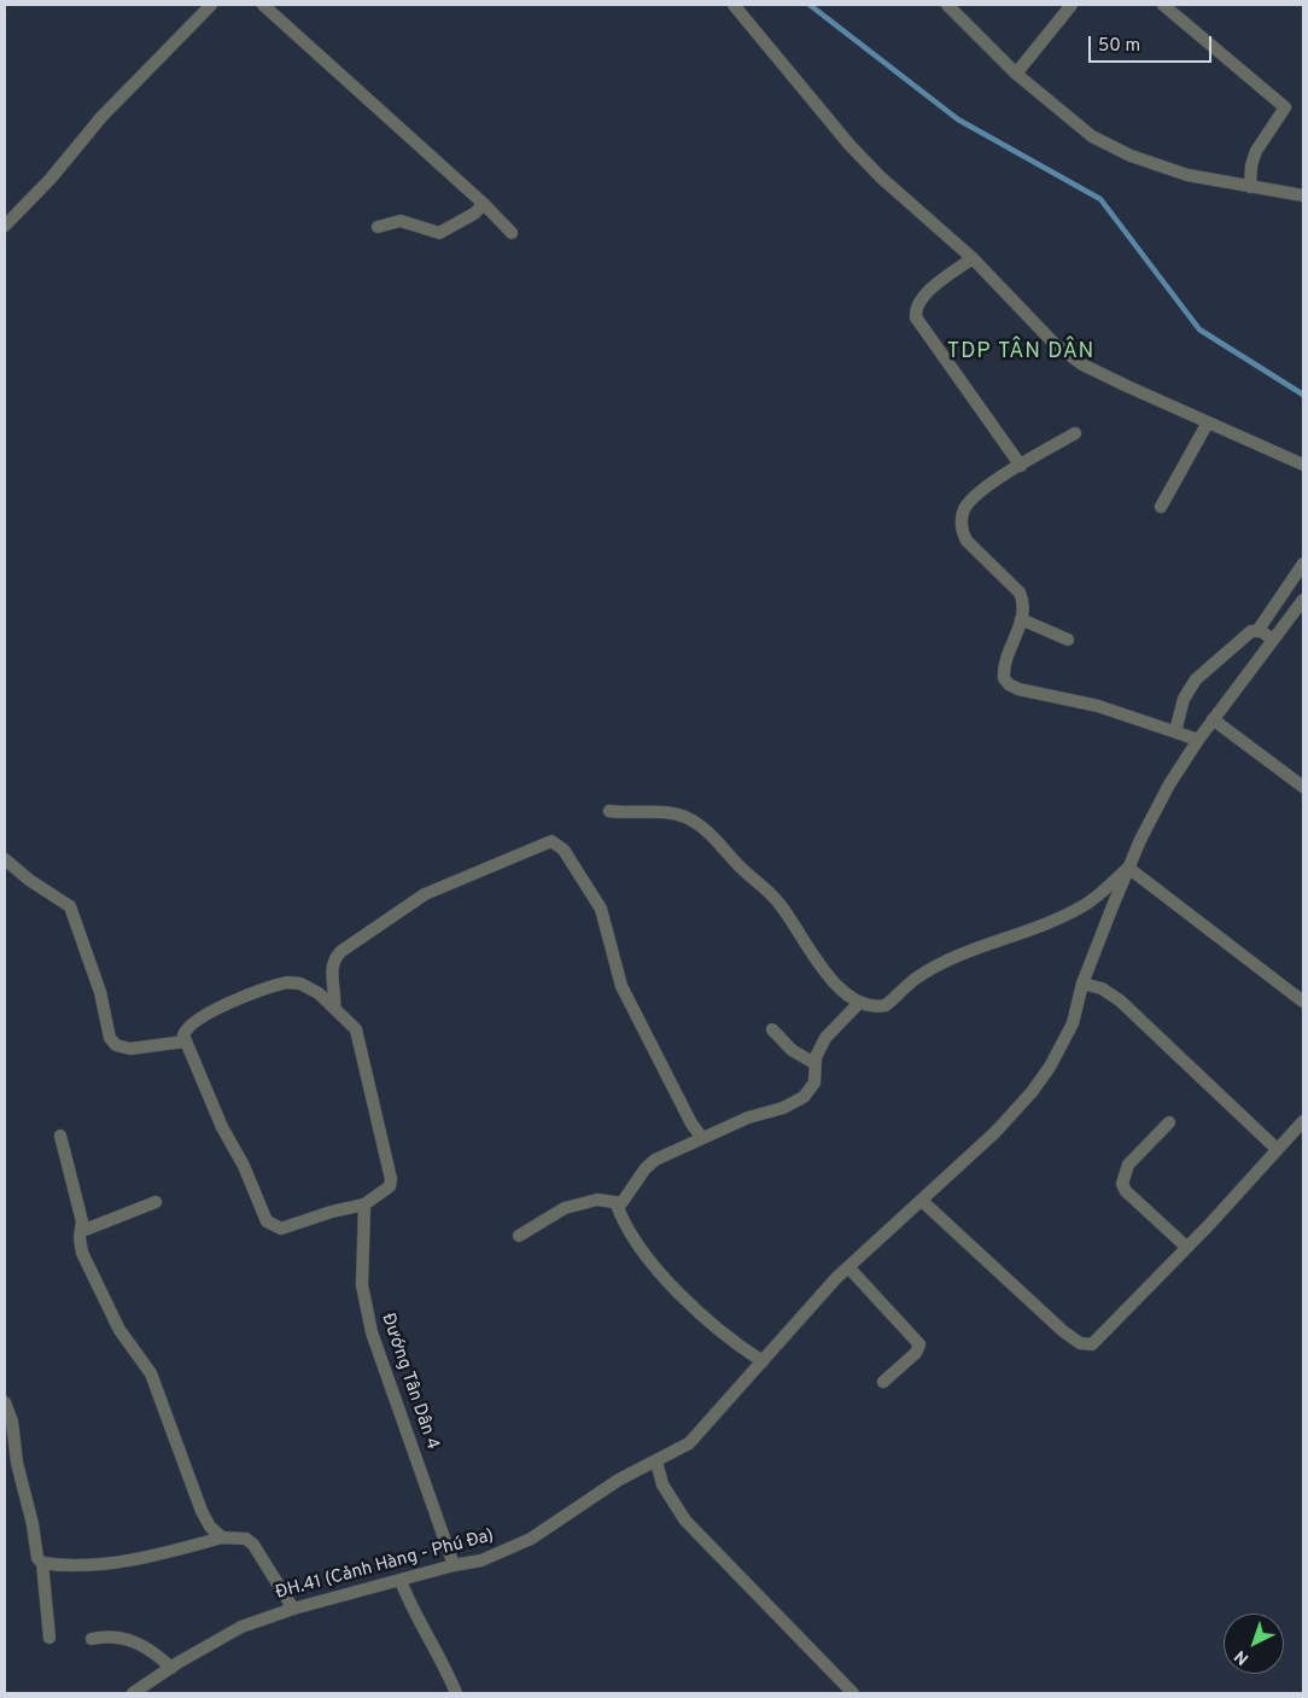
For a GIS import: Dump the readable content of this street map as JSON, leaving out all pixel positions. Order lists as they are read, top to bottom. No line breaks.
{"streets":{"street":["Đướng Tân Dân 4","ĐH.41 (Cảnh Hàng - Phú Đa)"]},"crossings":[["Đướng Tân Dân 4","ĐH.41 (Cảnh Hàng - Phú Đa)"]],"districts":["TDP TÂN DÂN"],"scale_bar":"50 m","north":"bottom left"}
